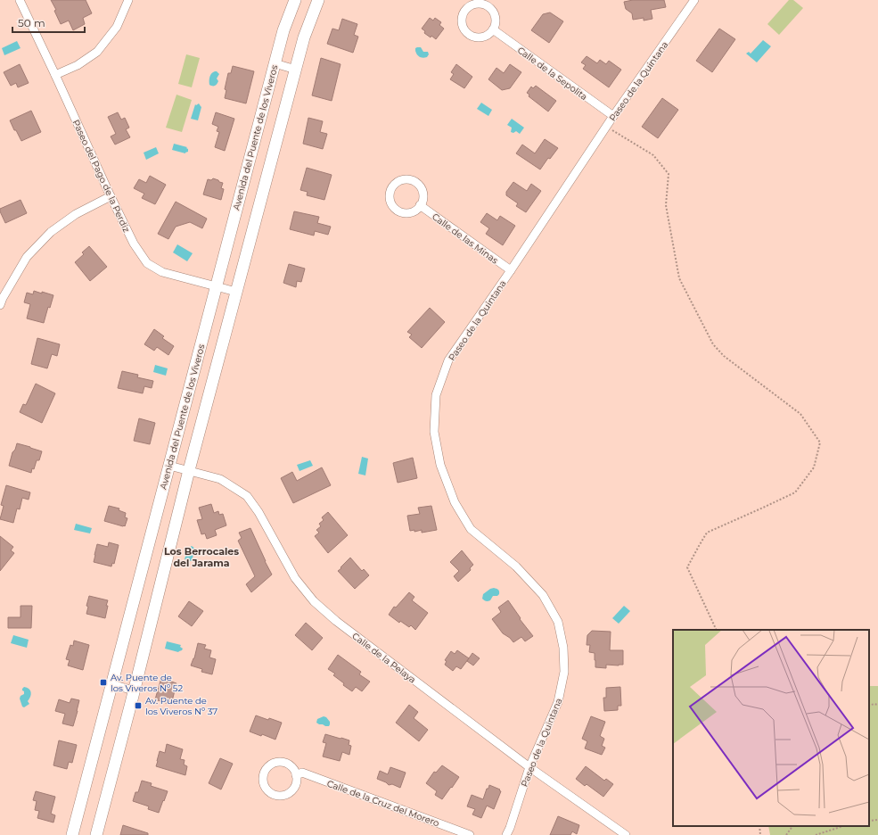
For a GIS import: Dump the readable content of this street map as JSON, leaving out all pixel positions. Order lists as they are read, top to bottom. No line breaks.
{"streets":{"street":["Calle de la Sepolita","Paseo de la Quintana","Avenida del Puente de los Viveros","Paseo del Pago de la Perdiz","Calle de las Minas","Calle de la Pelaya","Calle de la Cruz del Morero"]},"crossings":[["Calle de la Sepolita","Paseo de la Quintana"],["Paseo de la Quintana","Calle de las Minas"],["Paseo de la Quintana","Calle de la Pelaya"],["Avenida del Puente de los Viveros","Paseo del Pago de la Perdiz"],["Avenida del Puente de los Viveros","Calle de la Pelaya"]],"districts":["Los Berrocales del Jarama"],"places":{"transit":["Av. Puente de los Viveros Nº 52","Av. Puente de los Viveros Nº 37"]},"scale_bar":"50 m"}
